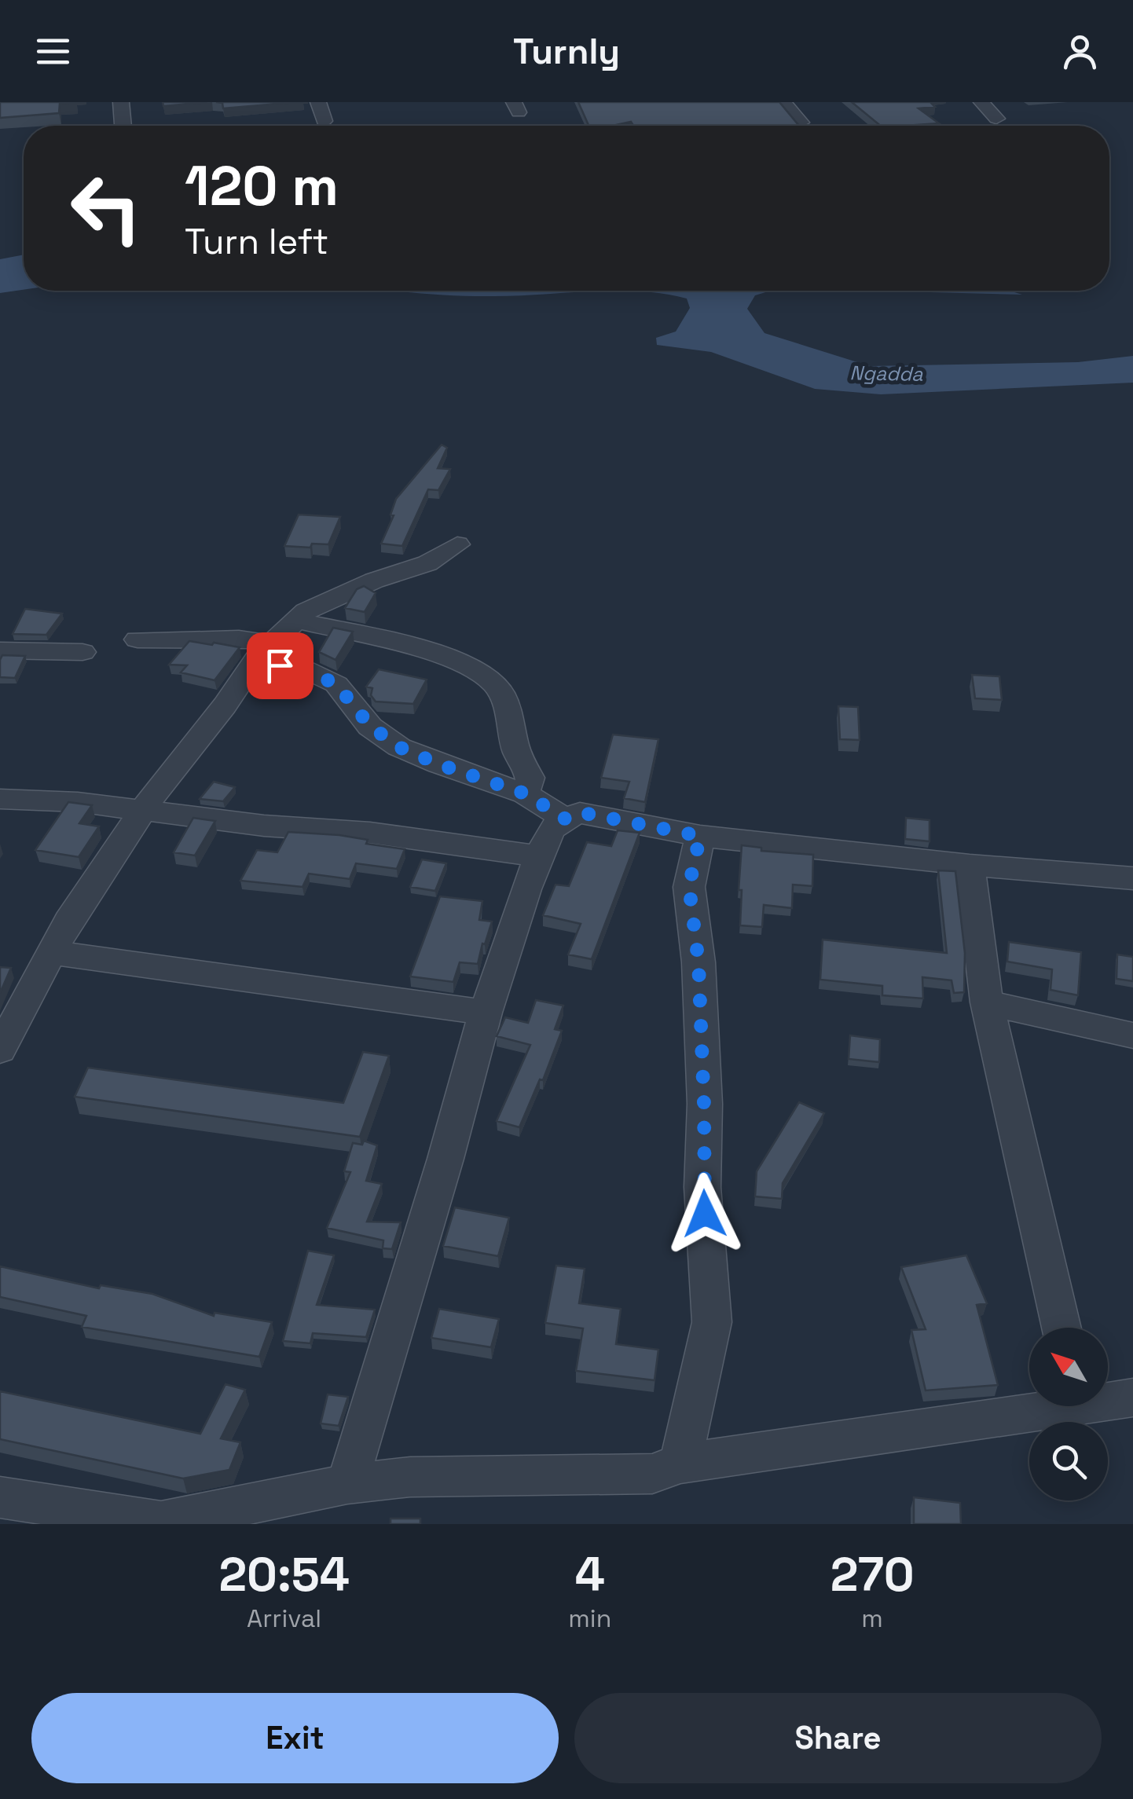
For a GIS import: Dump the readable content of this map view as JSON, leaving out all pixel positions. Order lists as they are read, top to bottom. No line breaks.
{"water":["Ngadda"],"north":"top left","page":{"header":"Turnly","turn":["120 m","Turn left"],"eta":["20:54","Arrival","4","min","270","m"],"buttons":["Exit","Share"]}}
